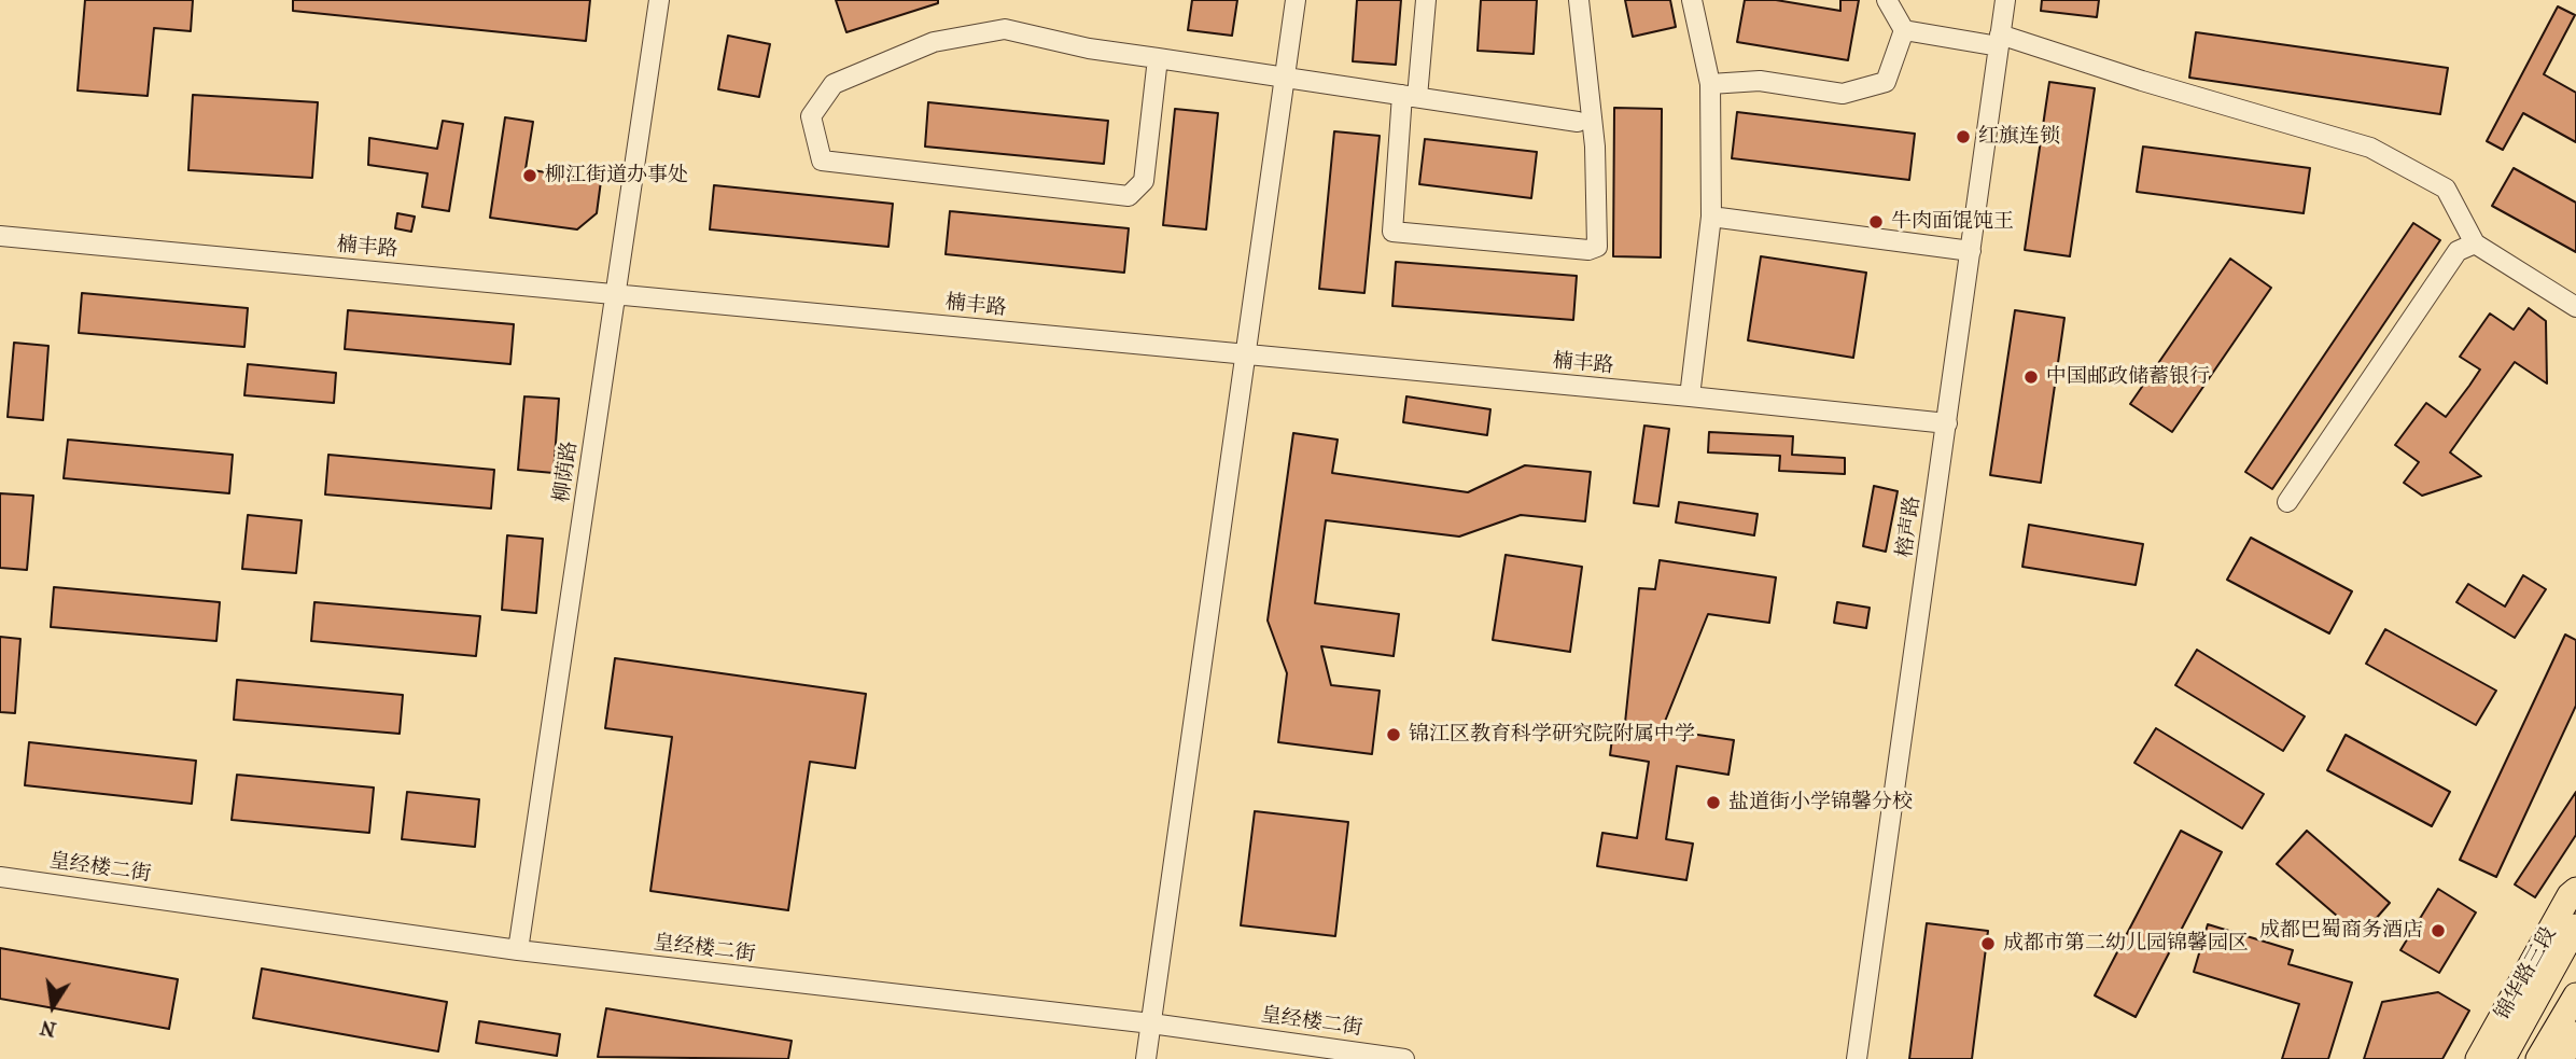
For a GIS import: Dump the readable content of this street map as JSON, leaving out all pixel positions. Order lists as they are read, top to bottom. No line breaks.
{"streets":{"main road":["锦华路三段"],"street":["楠丰路","柳荫路","榕声路","皇经楼二街"]},"crossings":[["楠丰路","柳荫路"],["楠丰路","榕声路"],["柳荫路","皇经楼二街"]],"places":["红旗连锁","柳江街道办事处","牛肉面馄饨王","中国邮政储蓄银行","锦江区教育科学研究院附属中学","盐道街小学锦馨分校","成都巴蜀商务酒店","成都市第二幼儿园锦馨园区"],"north":"bottom"}
